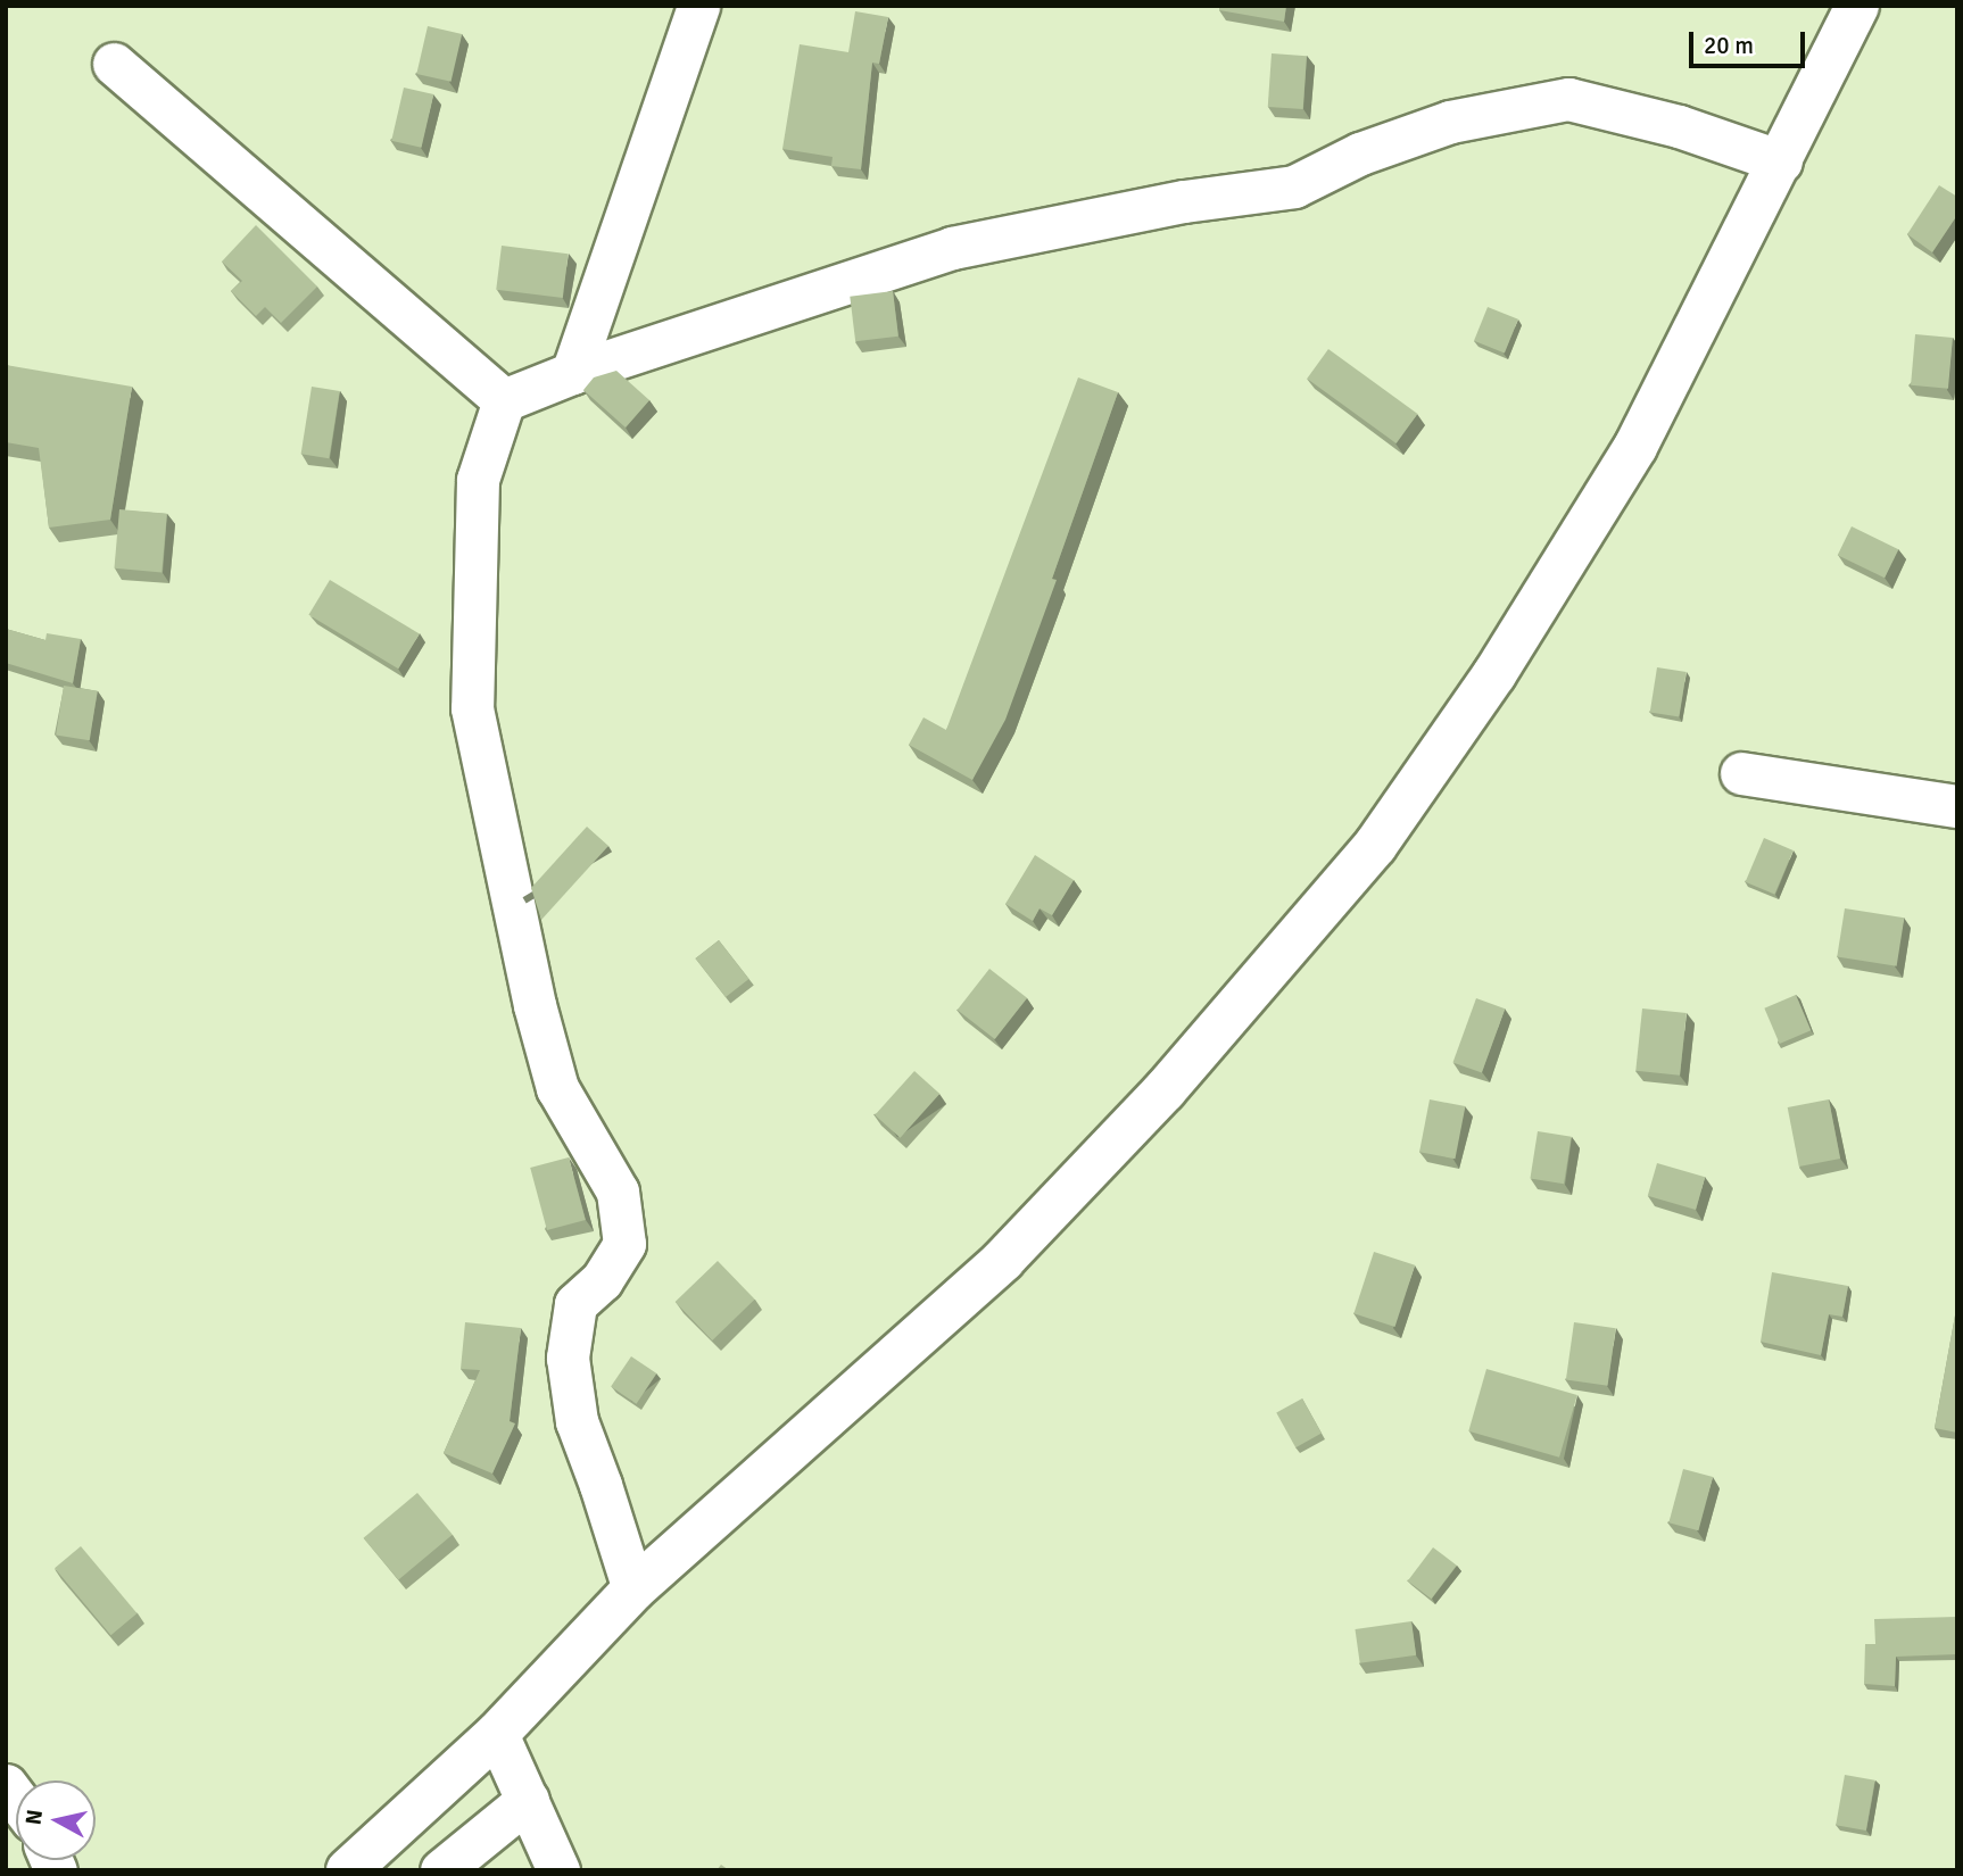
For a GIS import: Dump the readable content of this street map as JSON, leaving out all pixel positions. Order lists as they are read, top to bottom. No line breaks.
{"scale_bar":"20 m","north":"left"}
